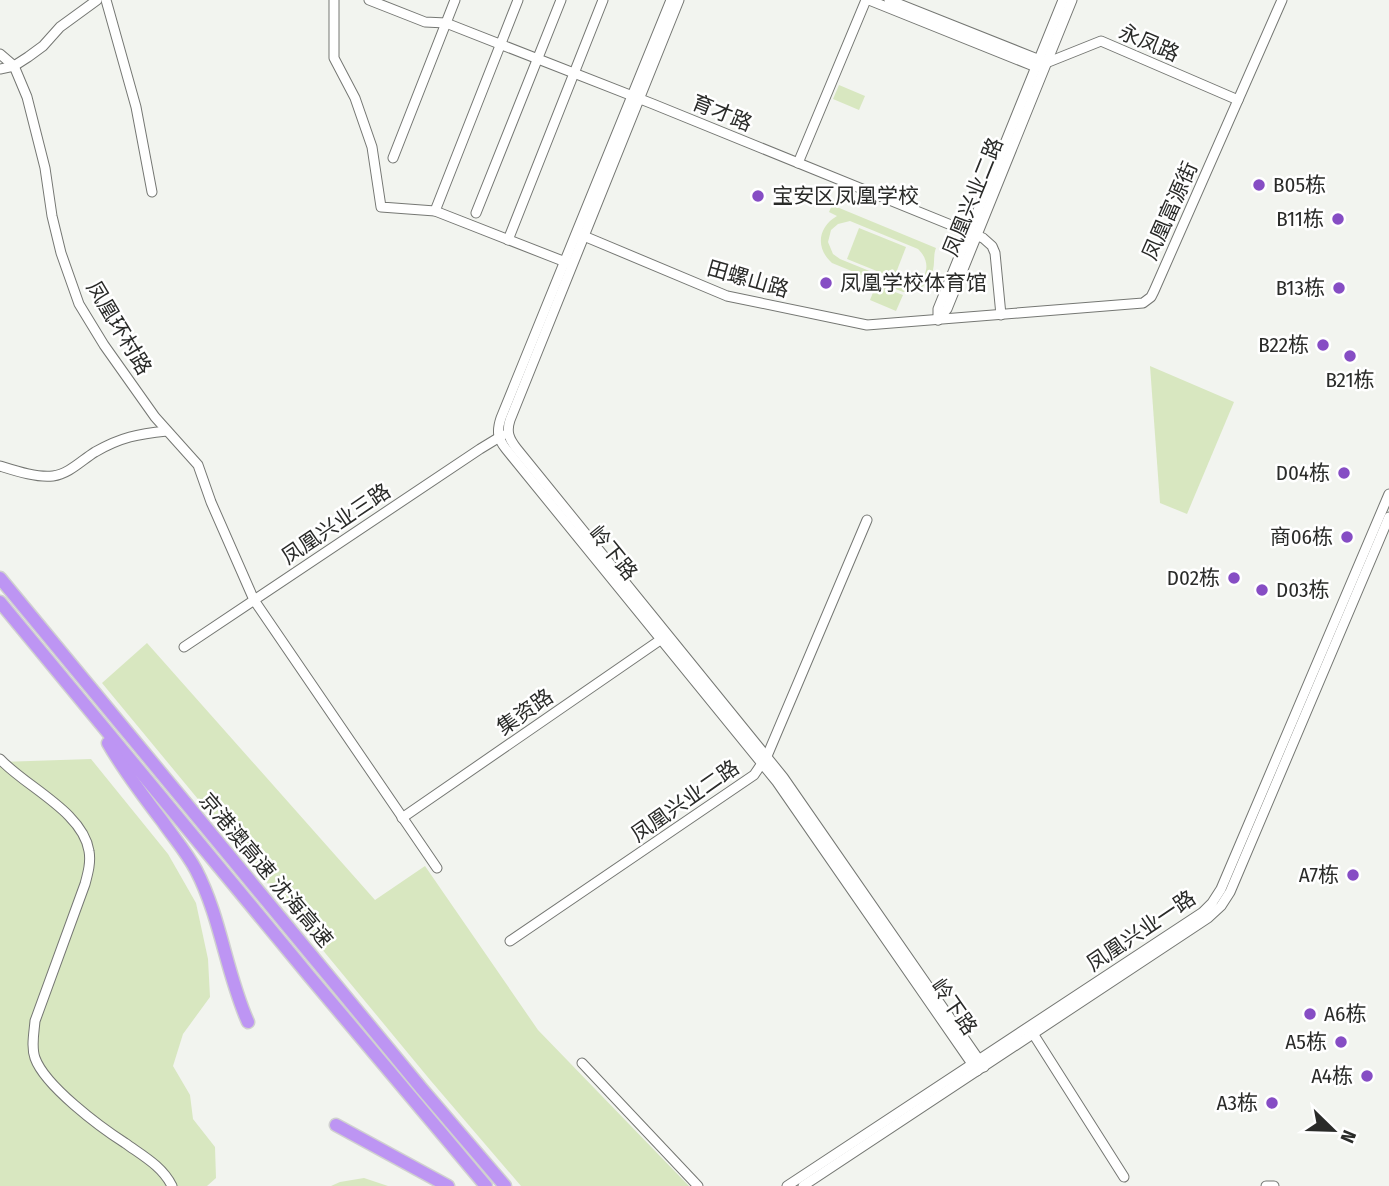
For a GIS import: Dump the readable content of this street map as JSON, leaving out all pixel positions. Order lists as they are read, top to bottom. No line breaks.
{"streets":{"highway":["京港澳高速 沈海高速"],"street":["永凤路","育才路","凤凰兴业二路","凤凰富源街","田螺山路","凤凰环村路","凤凰兴业三路","岭下路","集资路","凤凰兴业一路"]},"crossings":[["永凤路","凤凰兴业二路"],["永凤路","凤凰富源街"],["育才路","凤凰兴业二路"],["凤凰兴业二路","田螺山路"],["凤凰兴业二路","岭下路"],["凤凰富源街","田螺山路"],["凤凰环村路","凤凰兴业三路"],["凤凰环村路","集资路"],["凤凰兴业三路","岭下路"],["岭下路","集资路"],["岭下路","凤凰兴业一路"]],"places":["B05栋","宝安区凤凰学校","B11栋","凤凰学校体育馆","B13栋","B22栋","B21栋","D04栋","商06栋","D02栋","D03栋","A7栋","A6栋","A5栋","A4栋","A3栋"],"north":"bottom right"}
